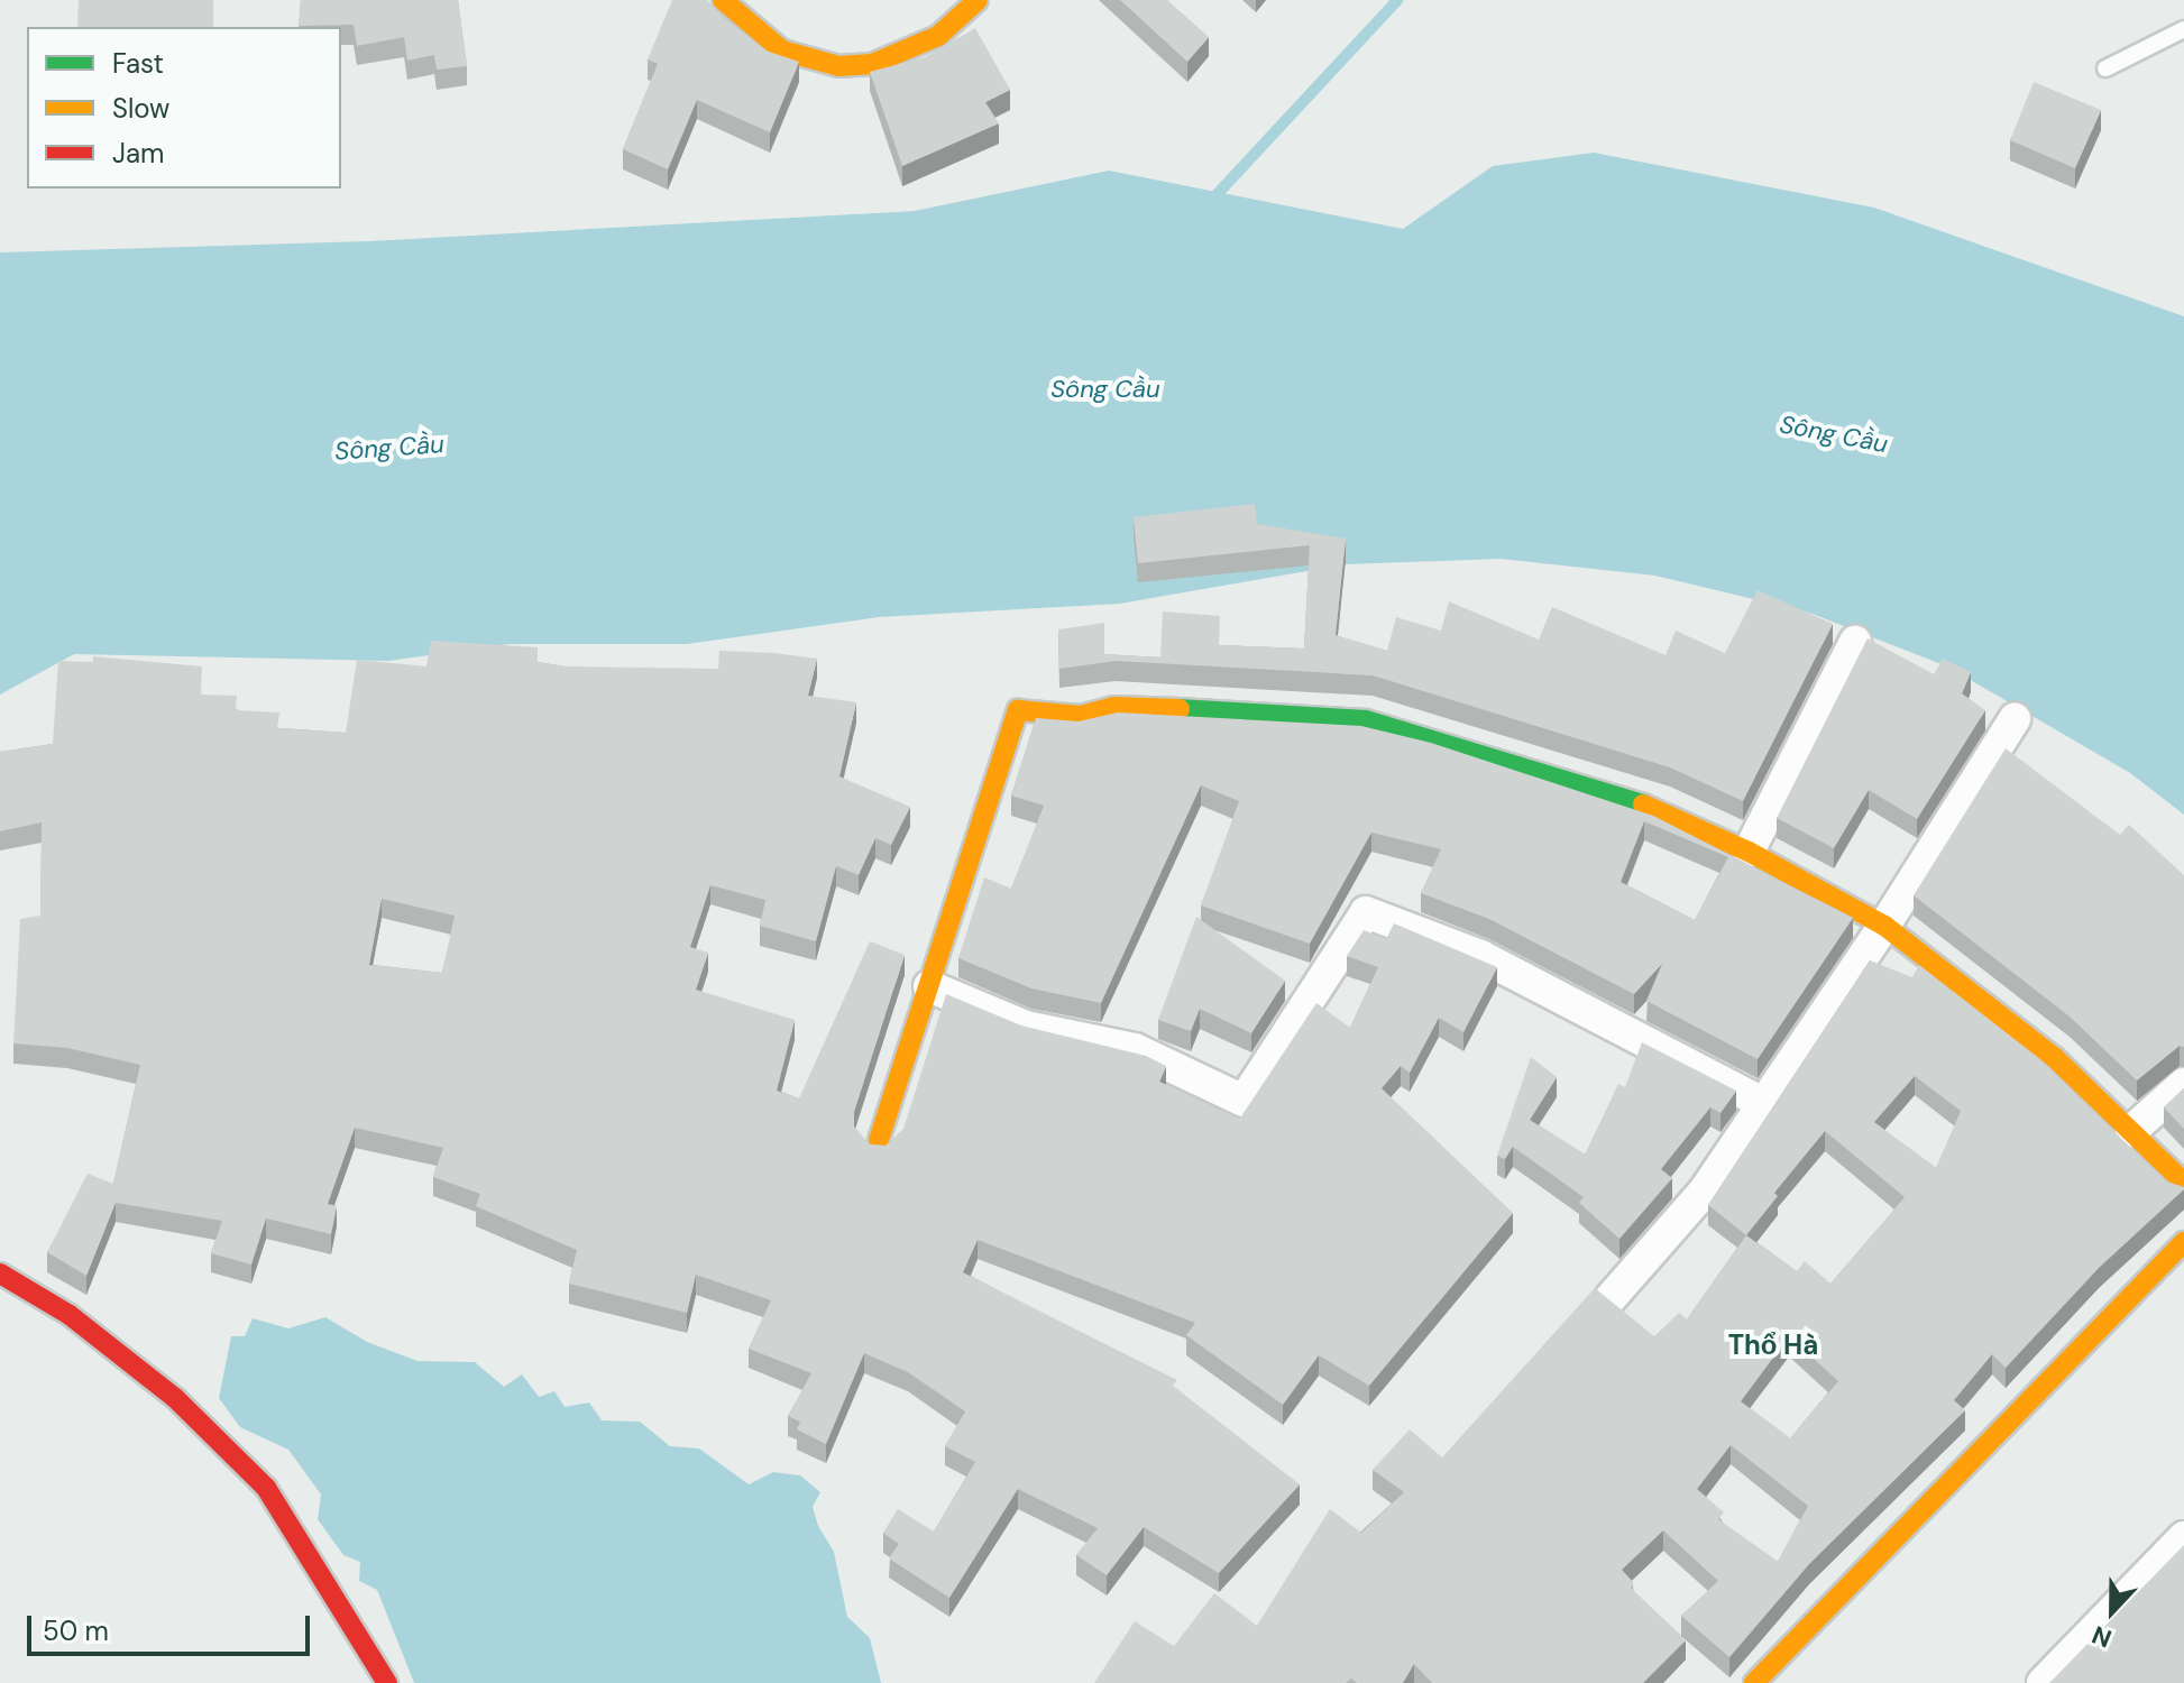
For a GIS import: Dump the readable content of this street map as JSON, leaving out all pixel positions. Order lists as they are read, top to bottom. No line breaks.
{"districts":["Thổ Hà"],"water":["Sông Cầu"],"legend":["Fast","Slow","Jam"],"scale_bar":"50 m","north":"bottom"}
